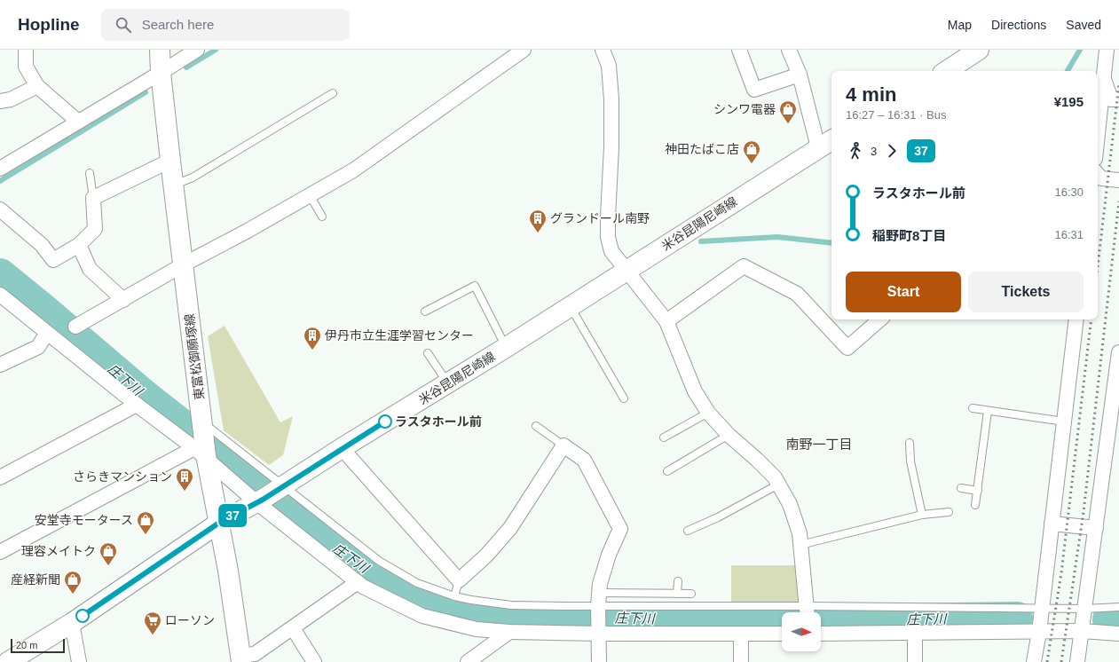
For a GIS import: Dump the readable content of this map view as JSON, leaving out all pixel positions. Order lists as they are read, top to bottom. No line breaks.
{"streets":{"main road":["米谷昆陽尼崎線","東富松御願塚線"]},"crossings":[["米谷昆陽尼崎線","東富松御願塚線"]],"districts":["南野一丁目"],"water":["庄下川"],"places":{"shop":["シンワ電器","神田たばこ店","安堂寺モータース","理容メイトク","産経新聞"],"building":["グランドール南野","伊丹市立生涯学習センター","さらきマンション"],"other":["ラスタホール前"],"supermarket":["ローソン"]},"lines":["bus line 37"],"scale_bar":"20 m","north":"right","page":{"header":"Hopline","search":"Search here","nav":["Map","Directions","Saved"],"on_map":"37","heading":["4 min","16:27 – 16:31 · Bus","¥195"],"legs":["3","37"],"list":[{"name":"ラスタホール前","value":"16:30"},{"name":"稲野町8丁目","value":"16:31"}],"buttons":["Start","Tickets"],"scale":"20 m"}}
